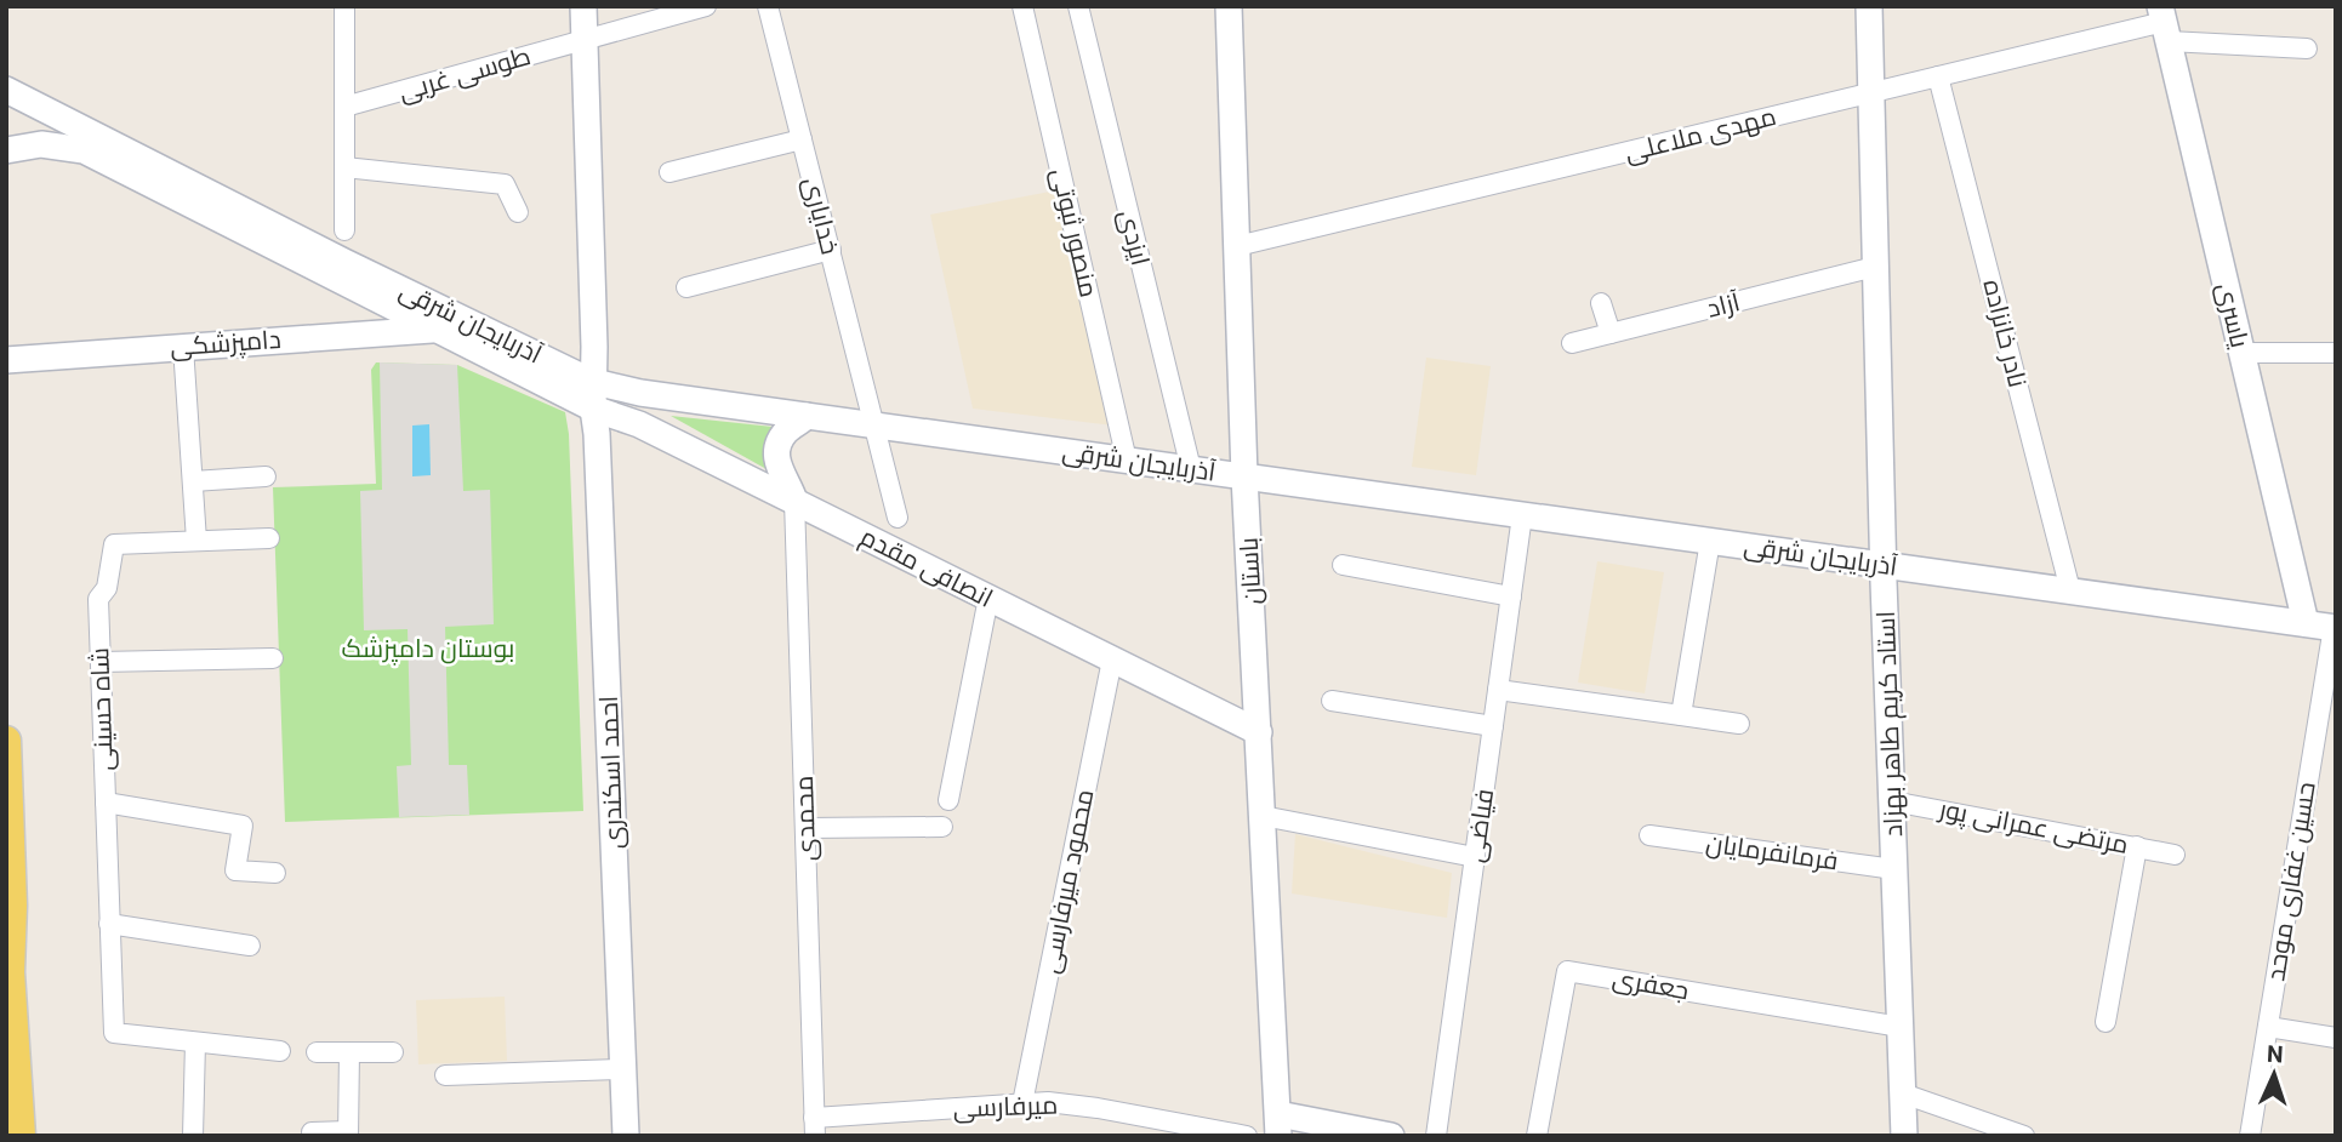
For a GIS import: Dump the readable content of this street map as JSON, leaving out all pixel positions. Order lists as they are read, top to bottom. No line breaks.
{"streets":{"main road":["یاسری","آذربایجان شرقی","دامپزشکی","انصافی مقدم","باستان","استاد کریم طاهر بهزاد","احمد اسکندری"],"street":["طوسی غربی","مهدی ملاعلی","خدایاری","منصور ثبوتی","ایزدی","آزاد","نادر خانزاده","شاه حسینی","محمدی","فیاضی","مرتضی عمرانی پور","فرمانفرمایان","محمود میرفارسی","حسین غفاری موحد","جعفری","میرفارسی"]},"crossings":[["طوسی غربی","احمد اسکندری"],["مهدی ملاعلی","یاسری"],["مهدی ملاعلی","نادر خانزاده"],["مهدی ملاعلی","باستان"],["مهدی ملاعلی","استاد کریم طاهر بهزاد"],["خدایاری","آذربایجان شرقی"],["منصور ثبوتی","آذربایجان شرقی"],["ایزدی","آذربایجان شرقی"],["آزاد","استاد کریم طاهر بهزاد"],["یاسری","آذربایجان شرقی"],["آذربایجان شرقی","نادر خانزاده"],["آذربایجان شرقی","دامپزشکی"],["آذربایجان شرقی","انصافی مقدم"],["آذربایجان شرقی","باستان"],["آذربایجان شرقی","استاد کریم طاهر بهزاد"],["آذربایجان شرقی","احمد اسکندری"],["آذربایجان شرقی","فیاضی"],["آذربایجان شرقی","حسین غفاری موحد"],["انصافی مقدم","باستان"],["انصافی مقدم","احمد اسکندری"],["انصافی مقدم","محمدی"],["انصافی مقدم","محمود میرفارسی"],["استاد کریم طاهر بهزاد","مرتضی عمرانی پور"],["استاد کریم طاهر بهزاد","فرمانفرمایان"],["استاد کریم طاهر بهزاد","جعفری"],["محمدی","میرفارسی"],["محمود میرفارسی","میرفارسی"]],"parks":["بوستان دامپزشک"],"north":"top"}
